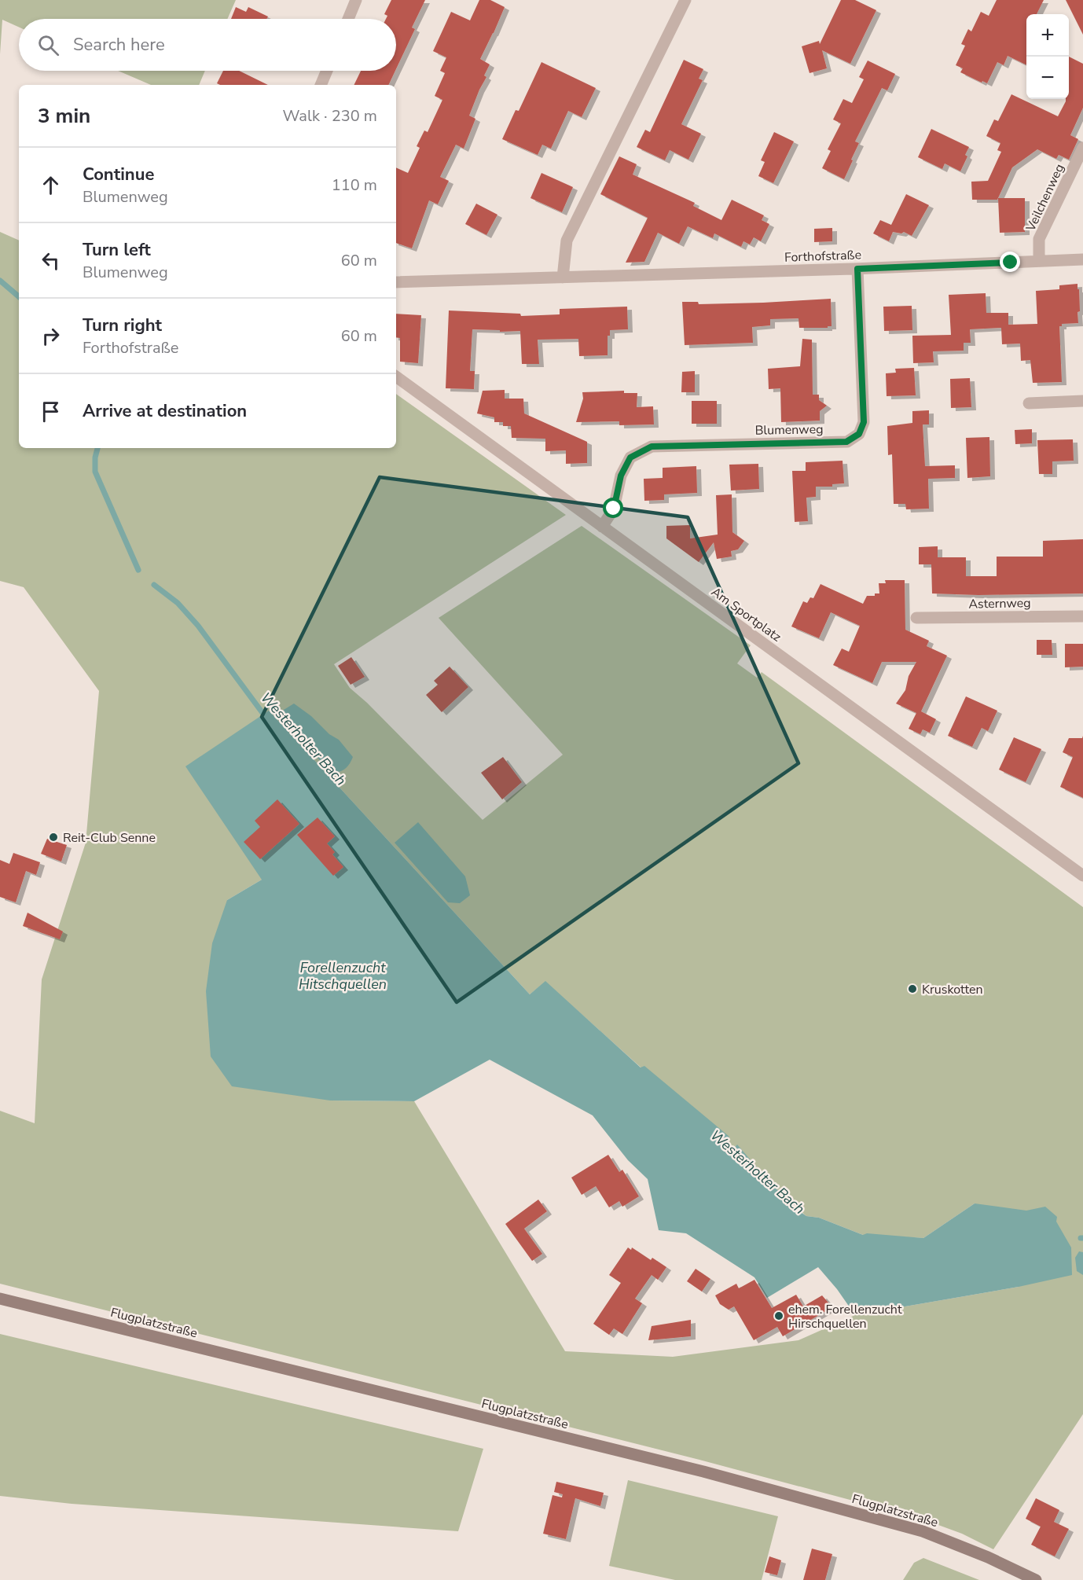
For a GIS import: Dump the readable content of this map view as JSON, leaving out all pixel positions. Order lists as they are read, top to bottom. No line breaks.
{"streets":{"street":["Veilchenweg","Forthofstraße","Blumenweg","Asternweg","Am Sportplatz","Flugplatzstraße"]},"crossings":[["Veilchenweg","Forthofstraße"],["Forthofstraße","Blumenweg"],["Blumenweg","Am Sportplatz"]],"water":["Westerholter Bach","Forellenzucht Hitschquellen"],"places":["Reit-Club Senne","Kruskotten","ehem. Forellenzucht Hirschquellen"],"page":{"map_buttons":["+","−"],"search":"Search here","heading":["3 min","Walk · 230 m"],"list":[["Continue","Blumenweg","110 m"],["Turn left","Blumenweg","60 m"],["Turn right","Forthofstraße","60 m"],"Arrive at destination"]}}
